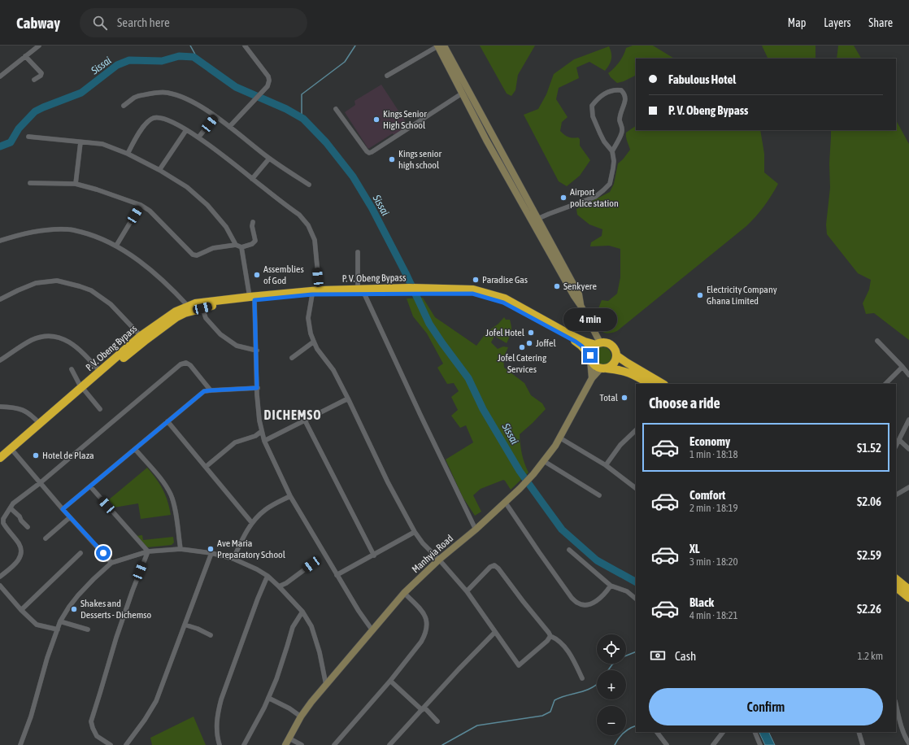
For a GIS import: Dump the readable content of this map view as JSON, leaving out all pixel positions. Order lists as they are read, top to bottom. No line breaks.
{"streets":{"highway":["P. V. Obeng Bypass"],"street":["Manhyia Road"]},"crossings":[["P. V. Obeng Bypass","Manhyia Road"]],"districts":["DICHEMSO"],"water":["Sissai"],"places":["Kings Senior High School","Kings senior high school","Airport police station","Assemblies of God","Paradise Gas","Senkyere","Electricity Company Ghana Limited","Jofel Hotel","Joffel","Jofel Catering Services","Total","Hotel de Plaza","Ave Maria Preparatory School","Shakes and Desserts - Dichemso"],"page":{"header":"Cabway","search":"Search here","nav":["Map","Layers","Share"],"banner":["Fabulous Hotel","P. V. Obeng Bypass"],"bubble":"4 min","heading":"Choose a ride","list":[{"name":"Economy","note":"1 min · 18:18","value":"$1.52"},{"name":"Comfort","note":"2 min · 18:19","value":"$2.06"},{"name":"XL","note":"3 min · 18:20","value":"$2.59"},{"name":"Black","note":"4 min · 18:21","value":"$2.26"}],"map_buttons":["+","−"],"pay":["Cash","1.2 km"],"buttons":"Confirm"}}
